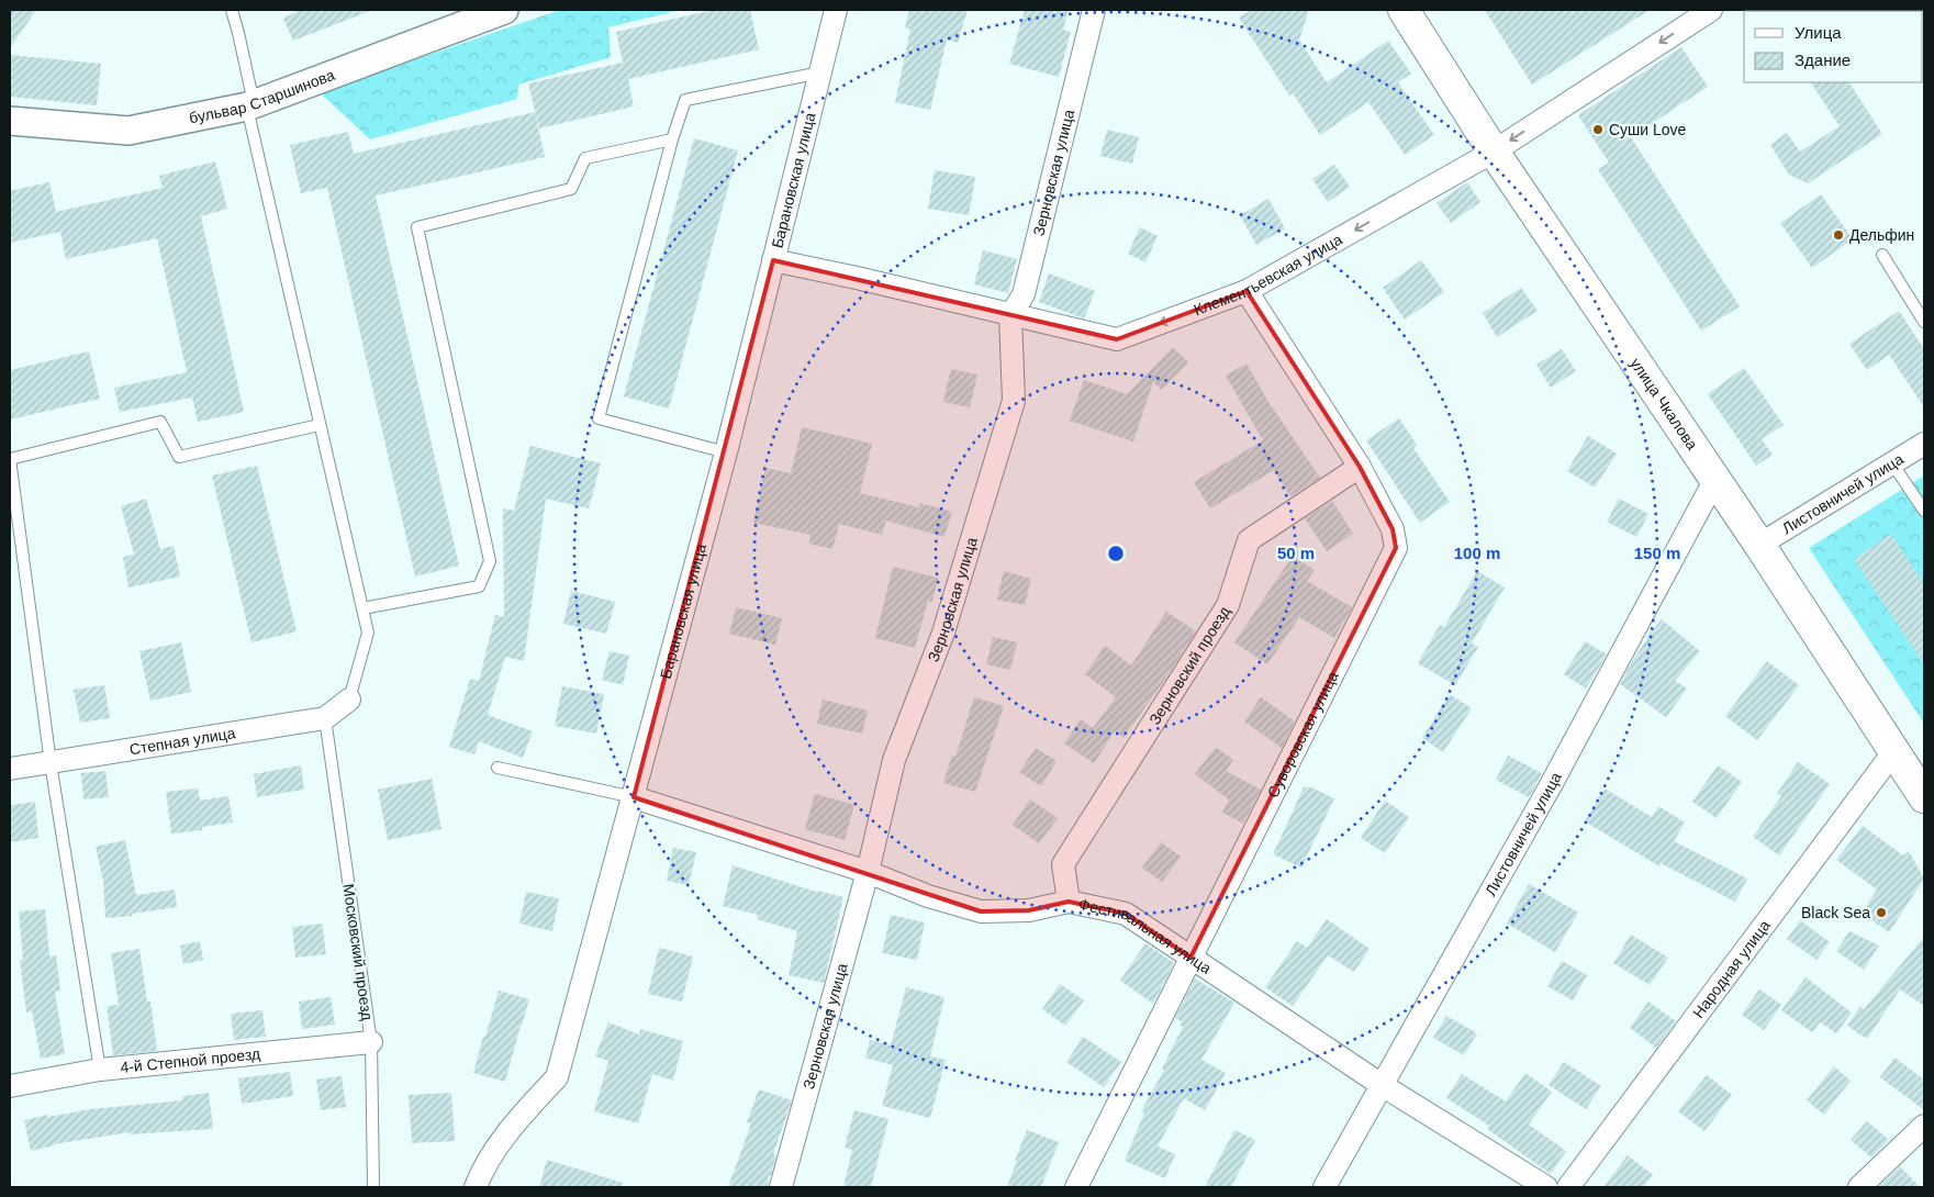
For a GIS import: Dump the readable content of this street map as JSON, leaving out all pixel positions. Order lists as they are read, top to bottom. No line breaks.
{"streets":{"main road":["улица Чкалова"],"street":["бульвар Старшинова","Зерновская улица","Барановская улица","Клементьевская улица","Листовничей улица","Зерновский проезд","Суворовская улица","Степная улица","Фестивальная улица","Народная улица","4-й Степной проезд"],"lane":["Московский проезд"]},"crossings":[["Зерновская улица","Клементьевская улица"],["Зерновская улица","Фестивальная улица"],["Барановская улица","Клементьевская улица"],["Барановская улица","Фестивальная улица"],["Клементьевская улица","улица Чкалова"],["Клементьевская улица","Суворовская улица"],["улица Чкалова","Листовничей улица"],["улица Чкалова","Народная улица"],["Листовничей улица","Фестивальная улица"],["Зерновский проезд","Суворовская улица"],["Зерновский проезд","Фестивальная улица"],["Суворовская улица","Фестивальная улица"],["Степная улица","Московский проезд"],["Московский проезд","4-й Степной проезд"]],"one_way":["Клементьевская улица"],"places":["Суши Love","Дельфин","Black Sea"],"legend":["Улица","Здание"],"rings":["50 m","100 m","150 m"]}
